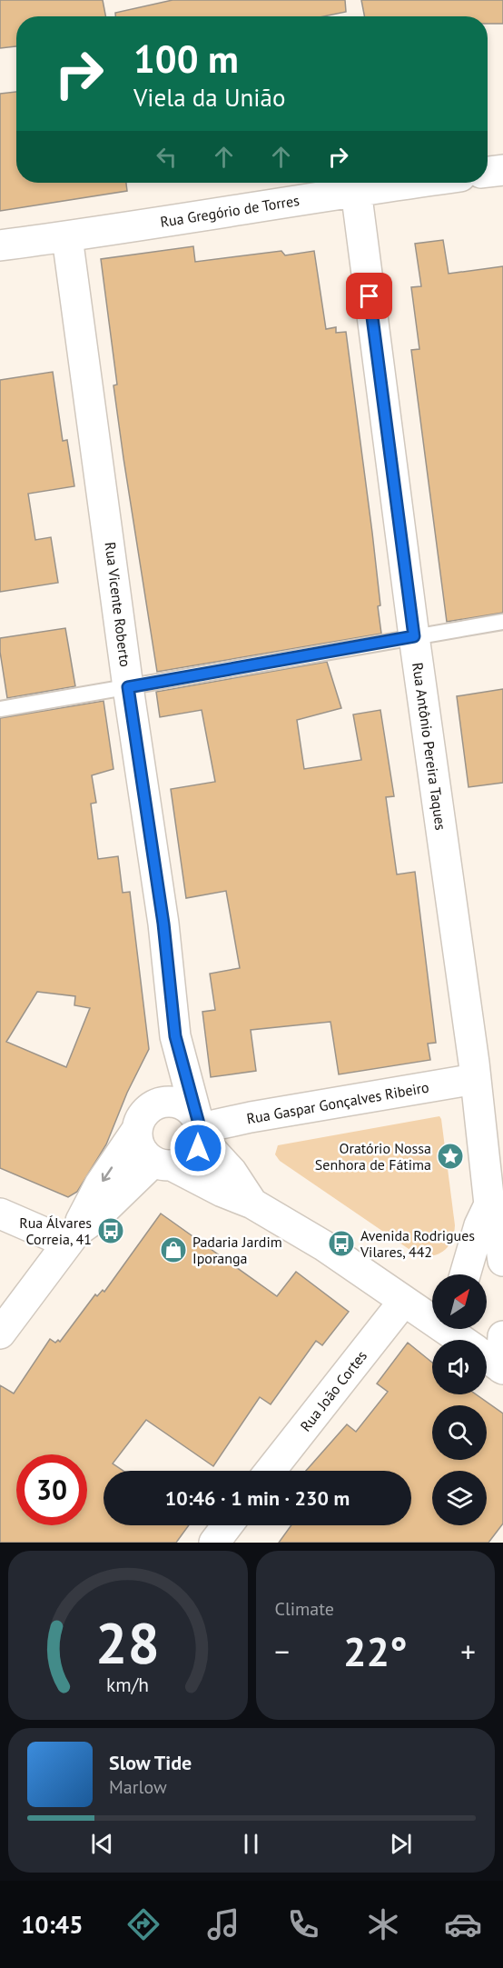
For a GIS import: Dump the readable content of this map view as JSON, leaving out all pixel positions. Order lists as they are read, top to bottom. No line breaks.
{"streets":{"street":["Rua Gregório de Torres","Rua Vicente Roberto","Rua Antônio Pereira Taques","Rua Gaspar Gonçalves Ribeiro","Rua João Cortes"]},"crossings":[["Rua Gregório de Torres","Rua Vicente Roberto"],["Rua Gregório de Torres","Rua Antônio Pereira Taques"],["Rua Vicente Roberto","Rua Gaspar Gonçalves Ribeiro"],["Rua Antônio Pereira Taques","Rua Gaspar Gonçalves Ribeiro"]],"places":{"place":["Oratório Nossa Senhora de Fátima"],"bus stop":["Rua Álvares Correia, 41","Avenida Rodrigues Vilares, 442"],"shop":["Padaria Jardim Iporanga"]},"north":"top right","page":{"turn":["100 m","Viela da União"],"limit":"30","trip":"10:46 · 1 min · 230 m","tile":"Climate","heat":["−","22°","+"],"song":["Slow Tide","Marlow"],"tabs":"10:45","gauge":["28","km/h"]}}
